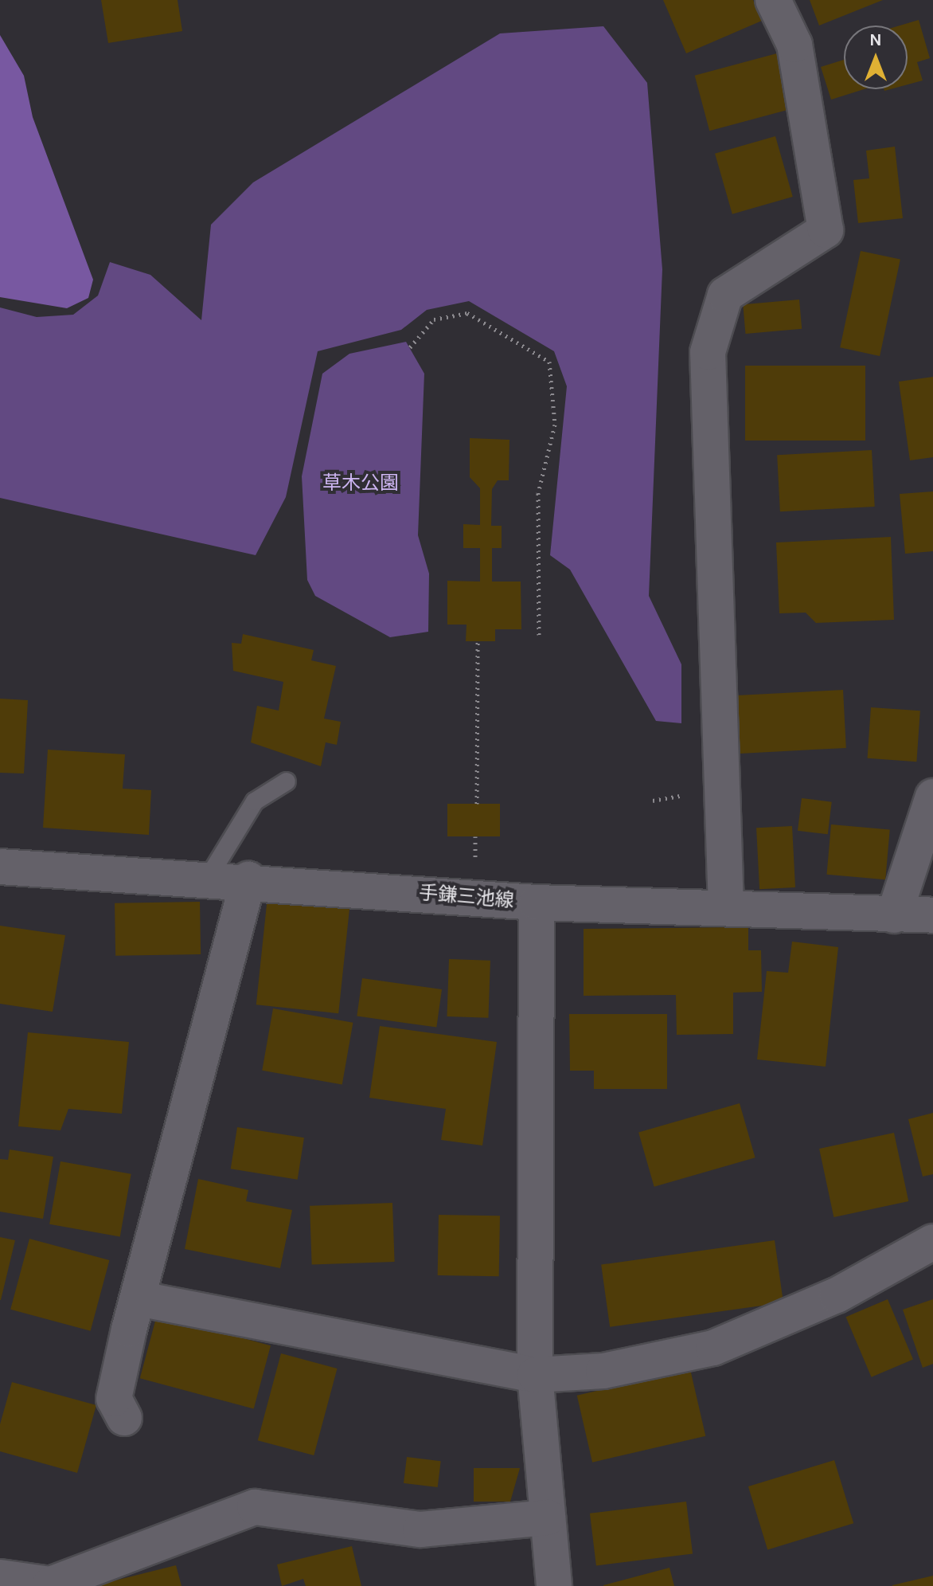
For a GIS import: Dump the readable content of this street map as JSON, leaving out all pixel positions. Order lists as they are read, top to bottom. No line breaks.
{"streets":{"street":["手鎌三池線"]},"parks":["草木公園"],"north":"top"}
